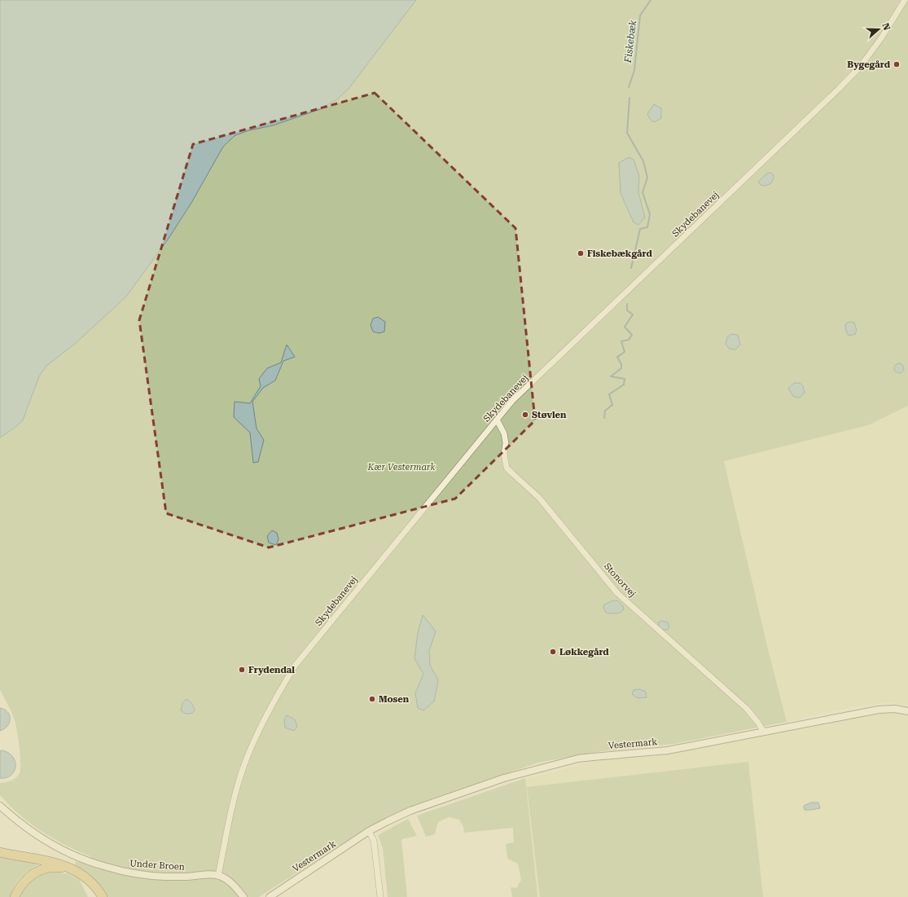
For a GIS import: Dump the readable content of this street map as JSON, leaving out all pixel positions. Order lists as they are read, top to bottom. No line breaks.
{"streets":{"street":["Skydebanevej","Stonorvej","Vestermark","Under Broen"]},"crossings":[["Skydebanevej","Stonorvej"],["Skydebanevej","Under Broen"],["Stonorvej","Vestermark"]],"water":["Fiskebæk"],"parks":["Kær Vestermark"],"places":["Bygegård","Fiskebækgård","Støvlen","Løkkegård","Frydendal","Mosen"],"north":"right"}
